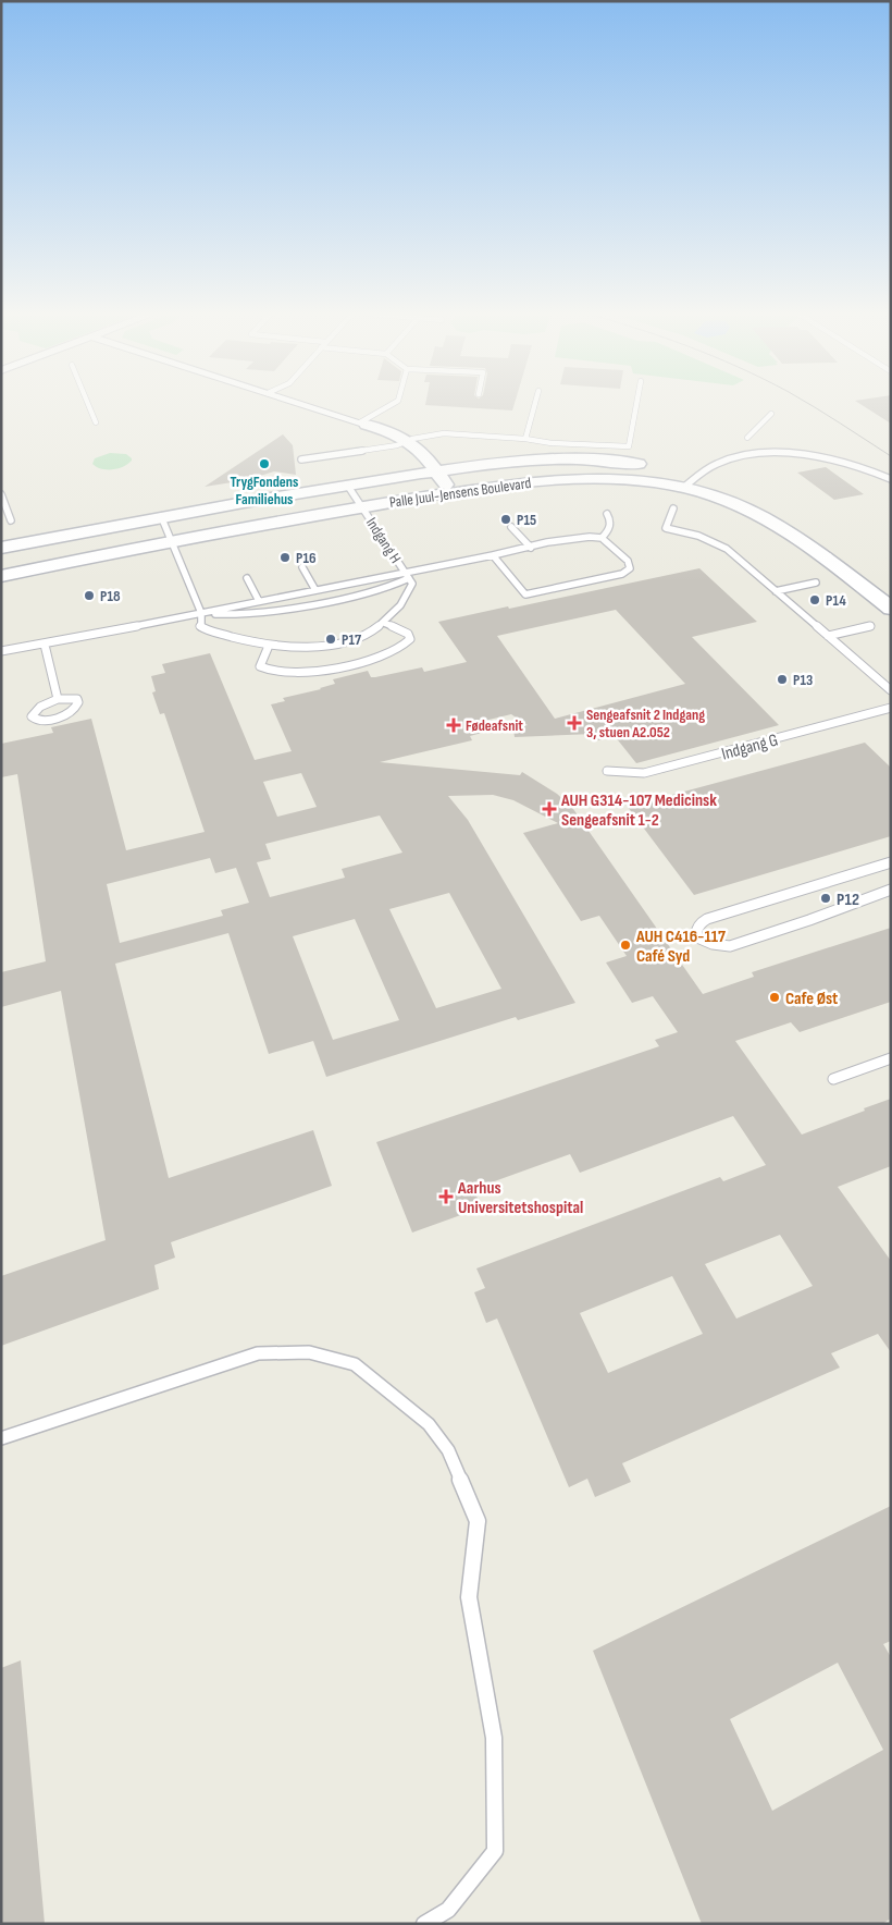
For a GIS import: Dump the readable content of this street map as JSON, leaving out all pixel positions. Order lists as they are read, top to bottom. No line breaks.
{"streets":{"street":["Palle Juul-Jensens Boulevard"],"lane":["Indgang H","Indgang G"]},"crossings":[["Palle Juul-Jensens Boulevard","Indgang H"]],"places":{"other":["TrygFondens Familiehus","P15","P16","P18","P14","P17","P13","P12","AUH C416-117 Café Syd","Cafe Øst"],"health":["Sengeafsnit 2 Indgang 3, stuen A2.052","Fødeafsnit","AUH G314-107 Medicinsk Sengeafsnit 1-2","Aarhus Universitetshospital"]}}
